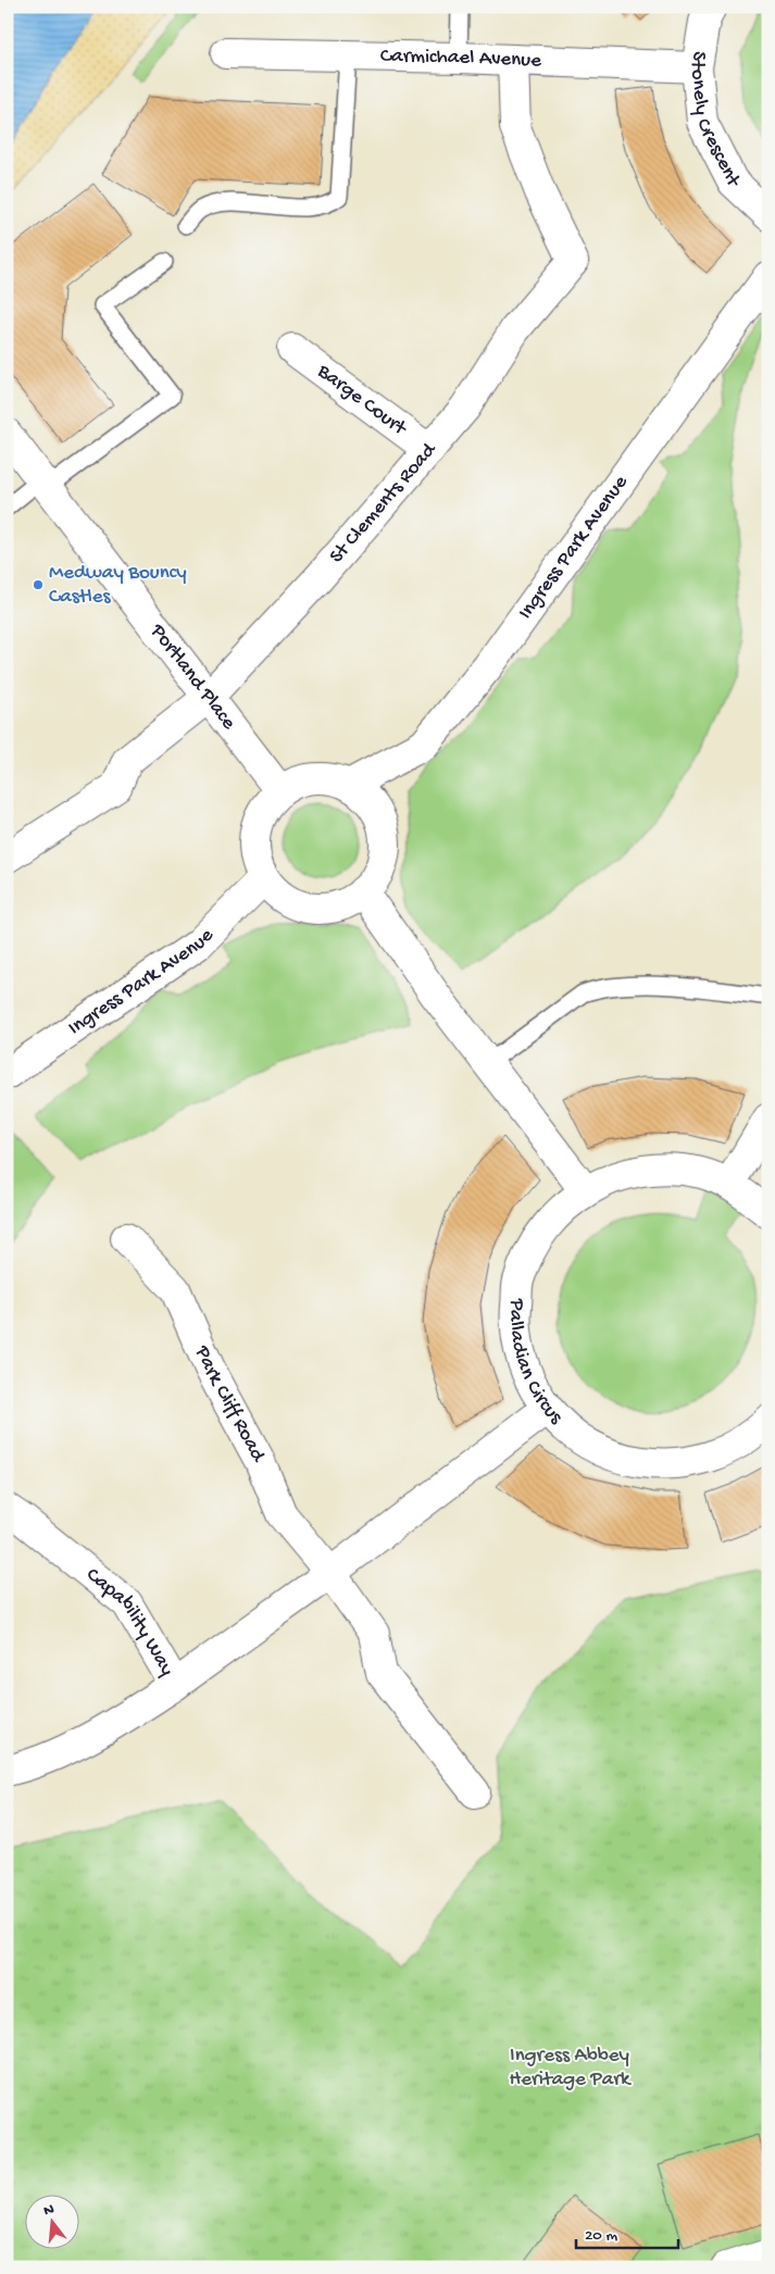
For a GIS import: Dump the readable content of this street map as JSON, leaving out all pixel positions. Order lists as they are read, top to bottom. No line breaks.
{"streets":{"street":["Carmichael Avenue","Stonely Crescent","Barge Court","St Clements Road","Ingress Park Avenue","Portland Place","Palladian Circus","Park Cliff Road","Capability Way"]},"crossings":[["Carmichael Avenue","Stonely Crescent"],["Carmichael Avenue","St Clements Road"],["Barge Court","St Clements Road"],["St Clements Road","Portland Place"],["Ingress Park Avenue","Portland Place"]],"parks":["Ingress Abbey Heritage Park"],"places":["Medway Bouncy Castles"],"scale_bar":"20 m","north":"top"}
